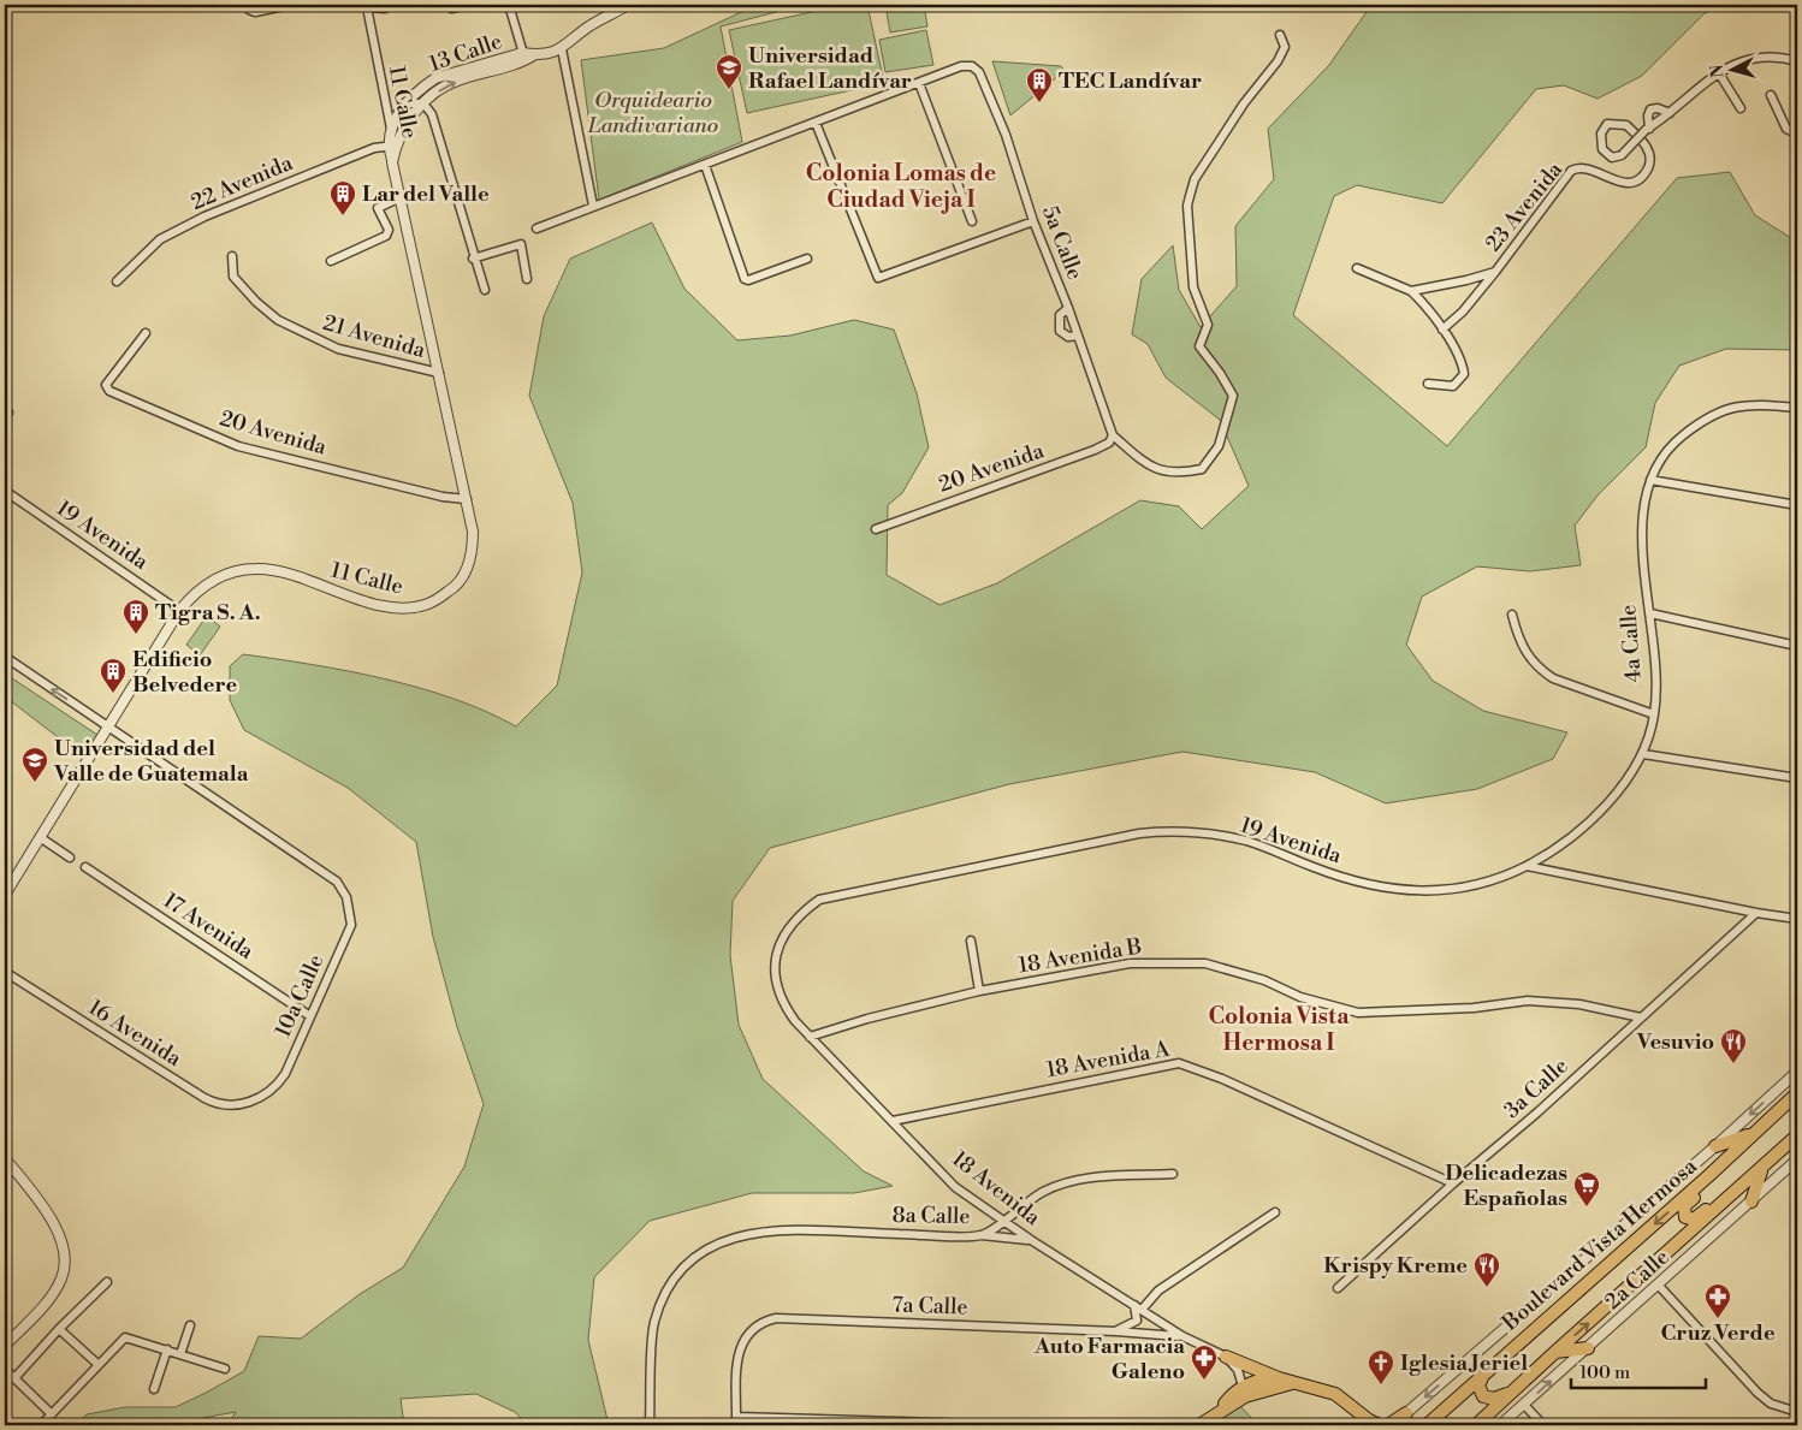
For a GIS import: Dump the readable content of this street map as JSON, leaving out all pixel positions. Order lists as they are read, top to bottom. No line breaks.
{"streets":{"main road":["Boulevard Vista Hermosa"],"street":["13 Calle","11 Calle","22 Avenida","23 Avenida","5a Calle","21 Avenida","20 Avenida","19 Avenida","4a Calle","17 Avenida","18 Avenida B","10a Calle","16 Avenida","18 Avenida A","3a Calle","18 Avenida","8a Calle","2a Calle","7a Calle"]},"crossings":[["13 Calle","11 Calle"],["13 Calle","22 Avenida"],["11 Calle","22 Avenida"],["11 Calle","21 Avenida"],["11 Calle","20 Avenida"],["11 Calle","19 Avenida"],["11 Calle","10a Calle"],["5a Calle","20 Avenida"],["19 Avenida","4a Calle"],["19 Avenida","18 Avenida"],["17 Avenida","10a Calle"],["18 Avenida B","3a Calle"],["18 Avenida B","18 Avenida"],["10a Calle","16 Avenida"],["18 Avenida A","3a Calle"],["18 Avenida A","18 Avenida"],["18 Avenida","8a Calle"],["18 Avenida","7a Calle"]],"districts":["Colonia Lomas de Ciudad Vieja I","Colonia Vista Hermosa I"],"parks":["Orquideario Landivariano"],"places":{"school or university":["Universidad Rafael Landívar","Universidad del Valle de Guatemala"],"building":["TEC Landívar","Lar del Valle","Tigra S. A.","Edificio Belvedere"],"restaurant":["Vesuvio","Krispy Kreme"],"supermarket":["Delicadezas Españolas"],"pharmacy":["Cruz Verde","Auto Farmacia Galeno"],"church":["Iglesia Jeriel"]},"scale_bar":"100 m","north":"left"}
